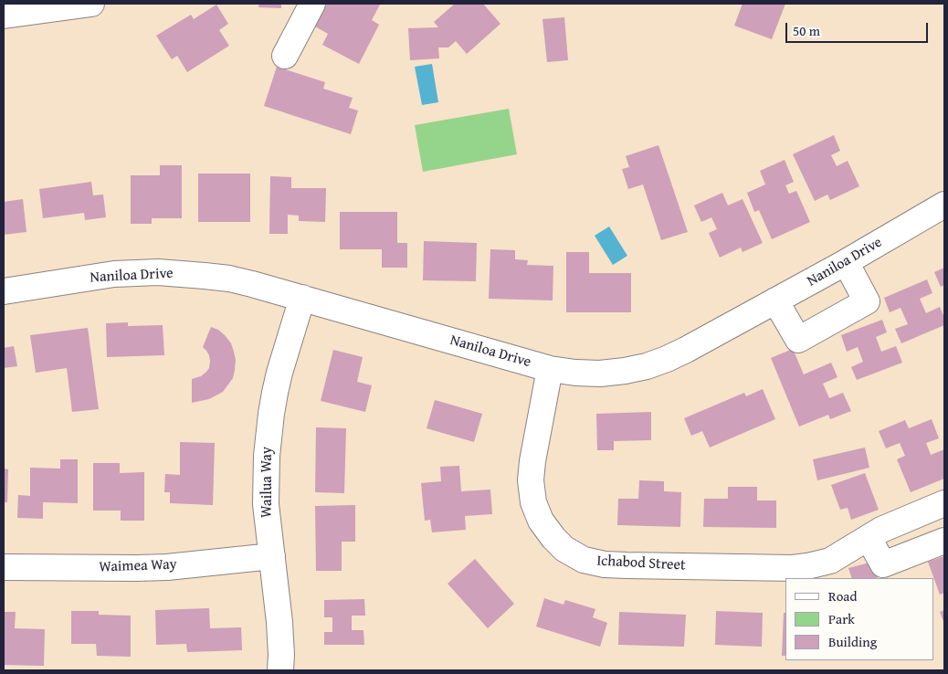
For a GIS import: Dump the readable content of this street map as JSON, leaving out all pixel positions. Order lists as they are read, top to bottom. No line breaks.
{"streets":{"street":["Naniloa Drive","Wailua Way","Ichabod Street","Waimea Way"]},"crossings":[["Naniloa Drive","Wailua Way"],["Naniloa Drive","Ichabod Street"],["Wailua Way","Waimea Way"]],"legend":["Road","Park","Building"],"scale_bar":"50 m"}
